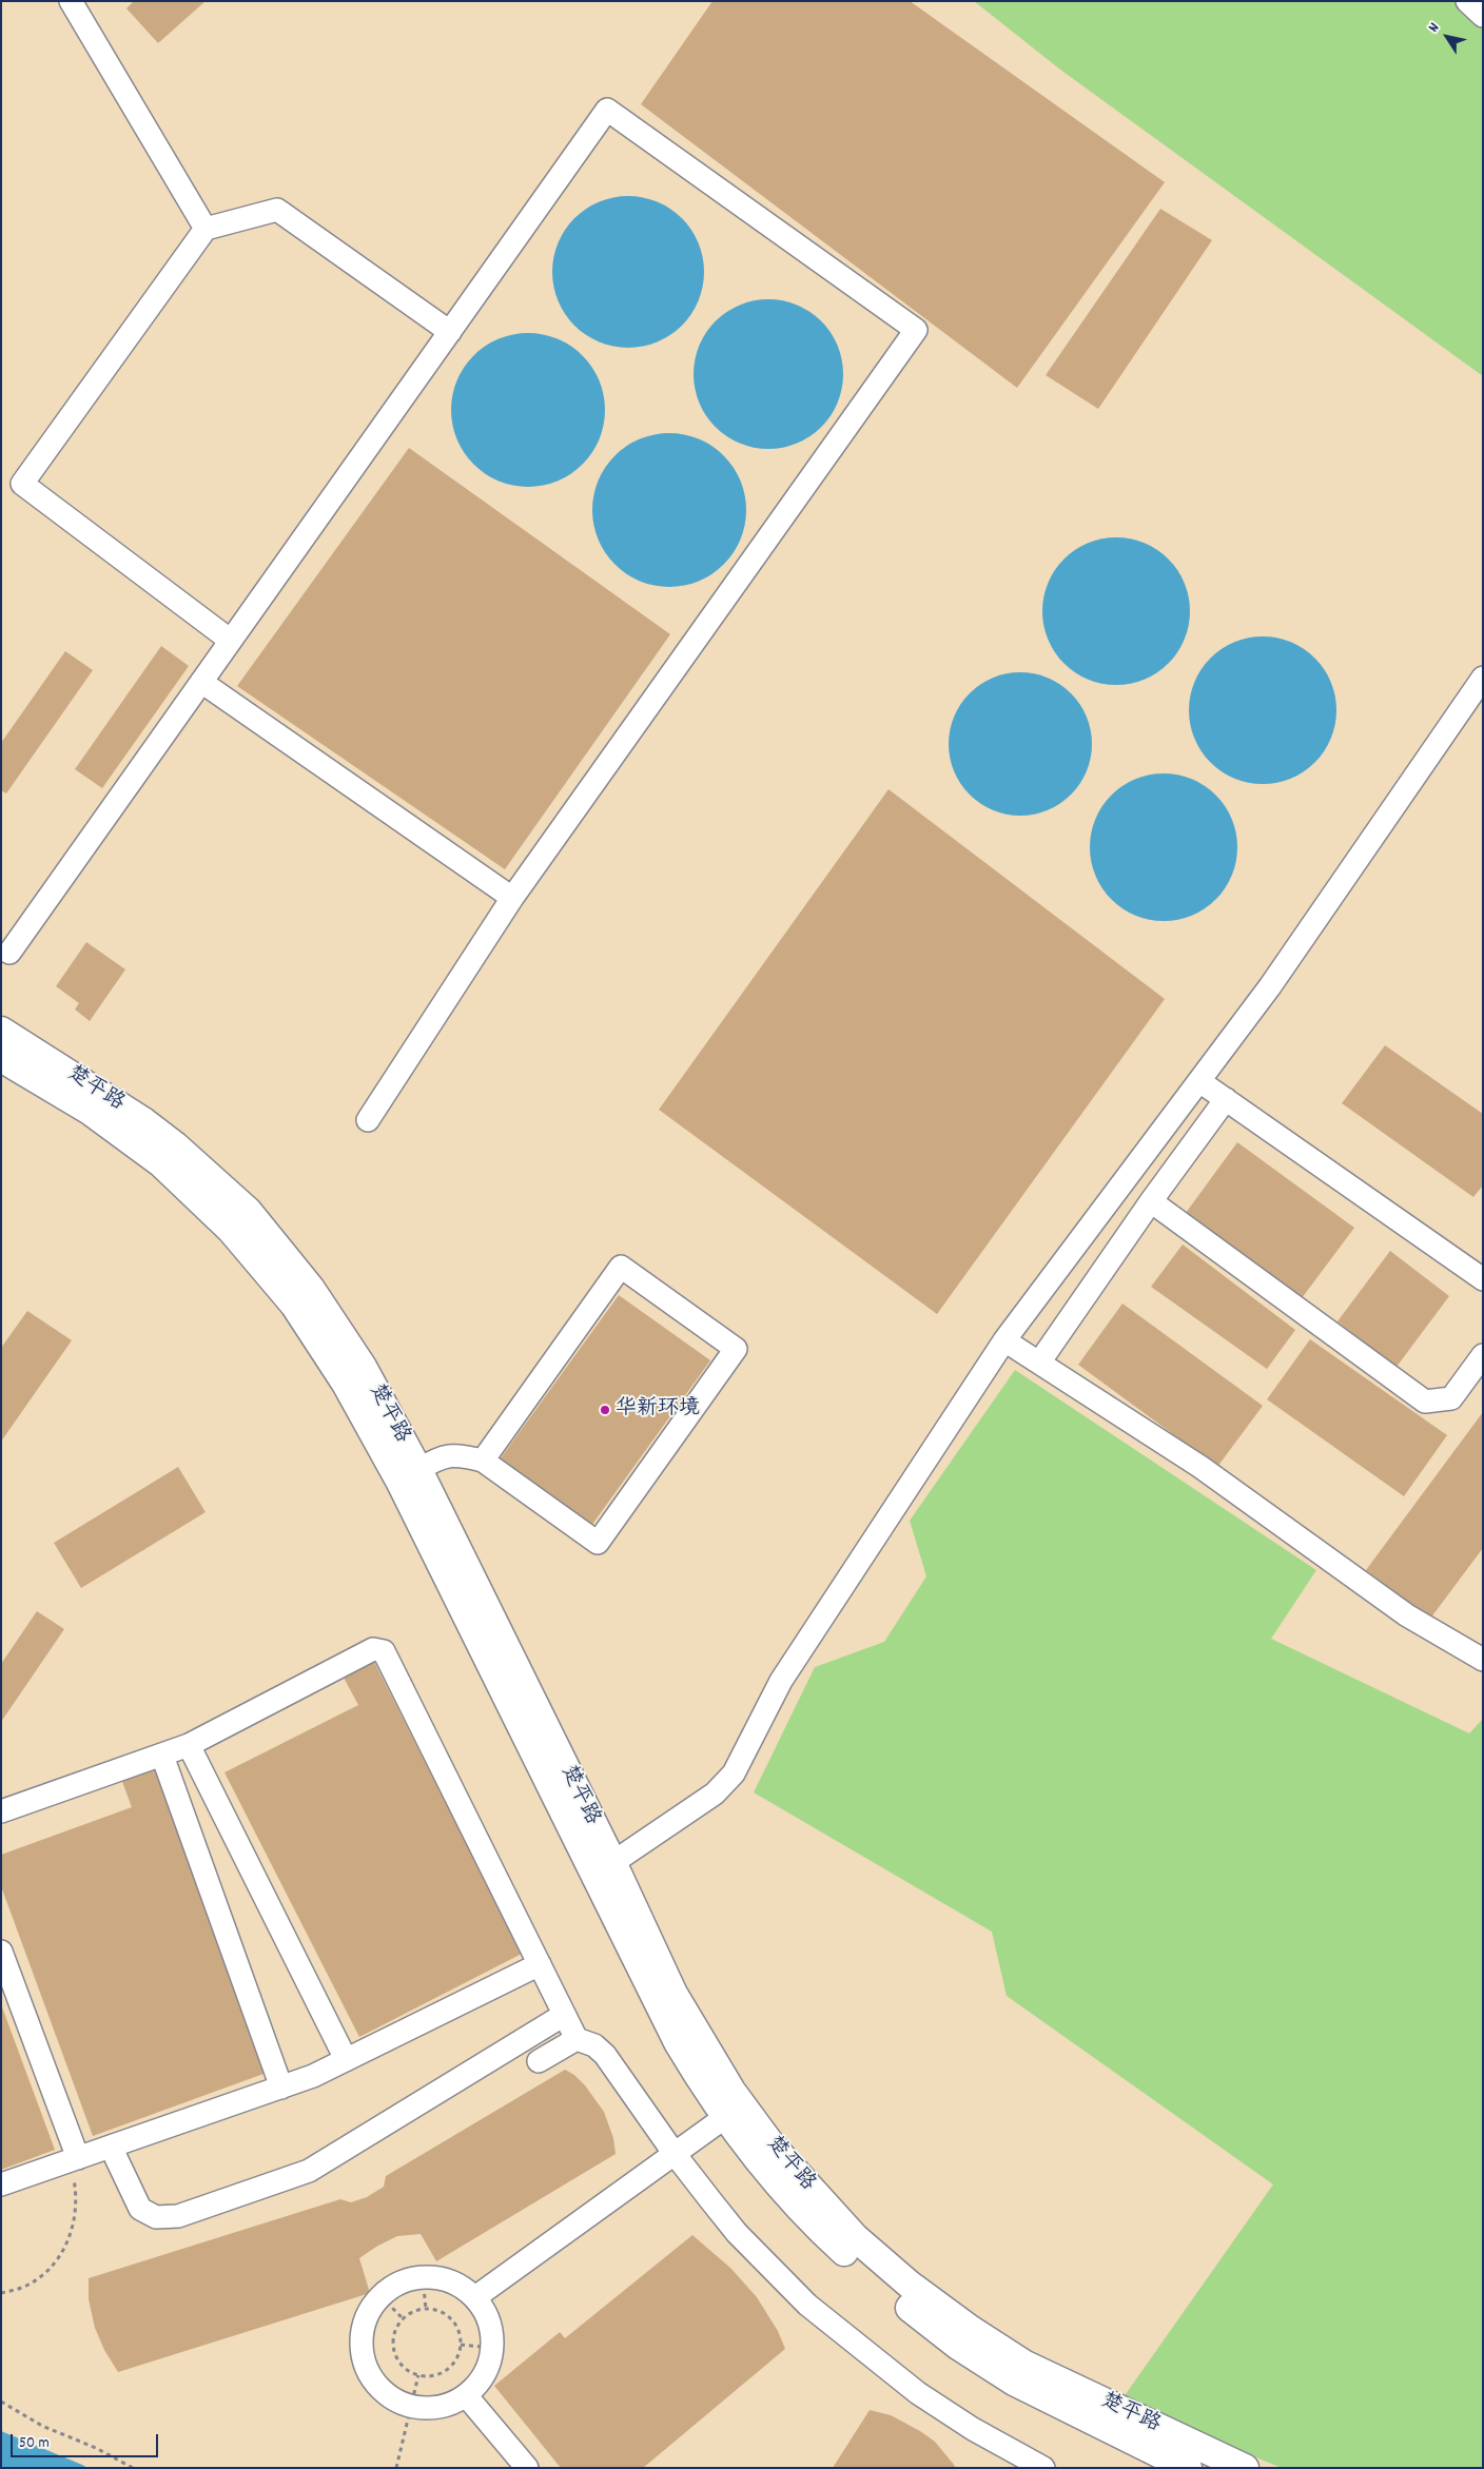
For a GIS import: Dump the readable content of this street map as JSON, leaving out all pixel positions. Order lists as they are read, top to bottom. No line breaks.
{"streets":{"main road":["楚平路"]},"places":["华新环境"],"scale_bar":"50 m","north":"top left"}
